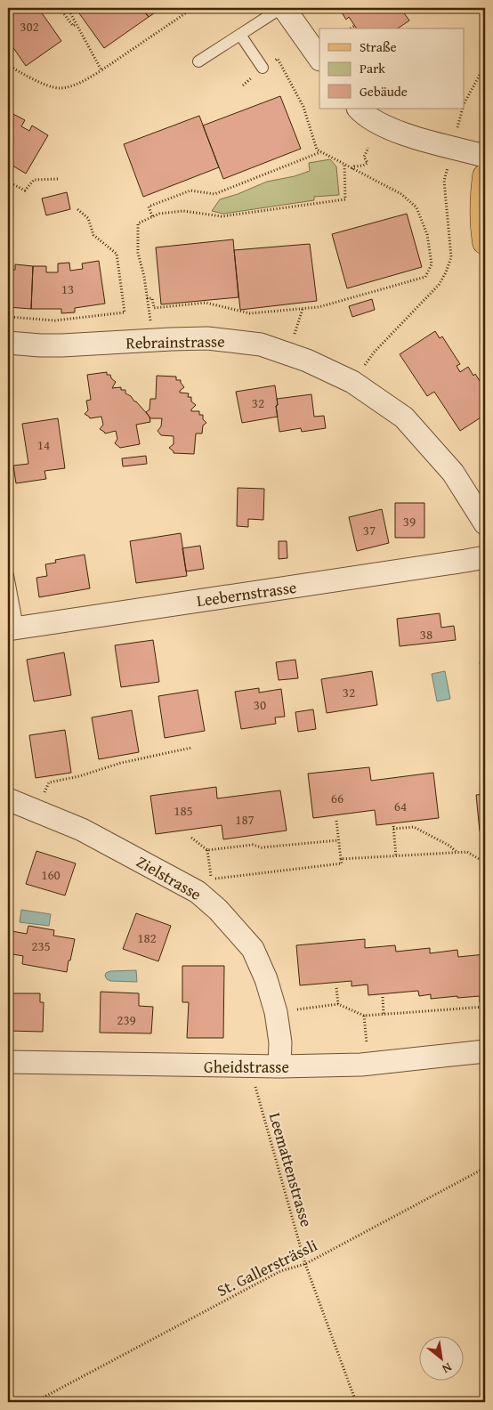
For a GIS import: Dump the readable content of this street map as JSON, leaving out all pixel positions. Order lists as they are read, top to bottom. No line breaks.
{"streets":{"street":["Rebrainstrasse","Leebernstrasse","Zielstrasse","Gheidstrasse"],"path":["Leemattenstrasse","St. Gallersträssli"]},"crossings":[["Zielstrasse","Gheidstrasse"],["Gheidstrasse","Leemattenstrasse"],["Leemattenstrasse","St. Gallersträssli"]],"house_numbers":["302","13","32","14","39","37","38","32","30","66","64","185","187","160","182","235","239"],"legend":["Straße","Park","Gebäude"],"north":"bottom right"}
